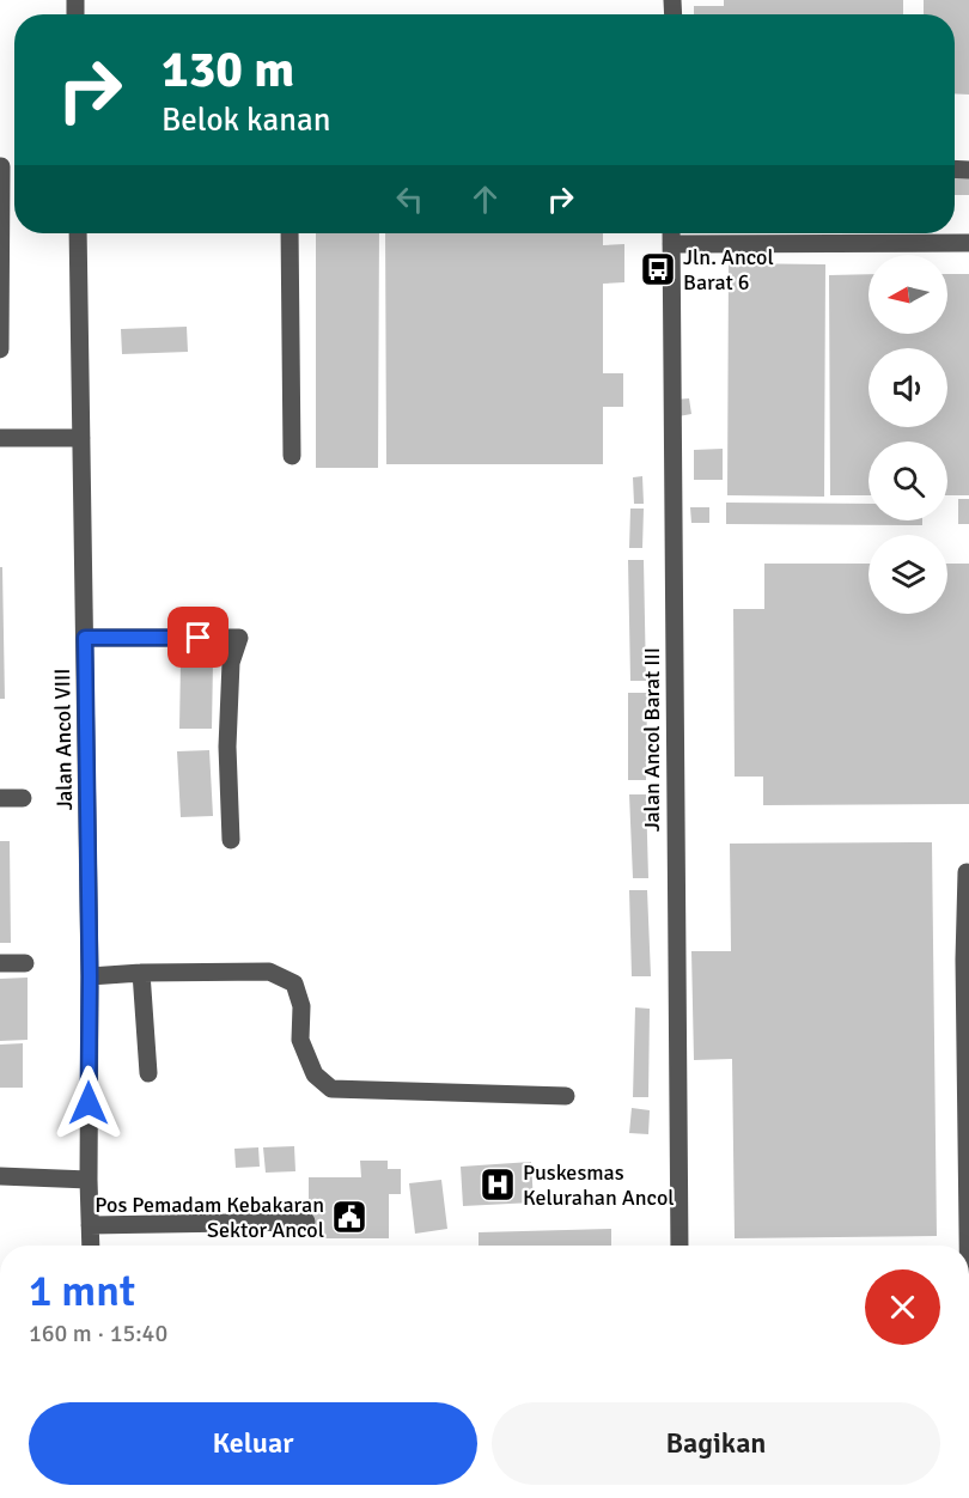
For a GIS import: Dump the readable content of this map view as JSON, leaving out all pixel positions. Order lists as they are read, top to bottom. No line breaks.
{"streets":{"street":["Jalan Ancol VIII","Jalan Ancol Barat III"]},"places":{"bus stop":["Jln. Ancol Barat 6"],"hospital":["Puskesmas Kelurahan Ancol"],"public building":["Pos Pemadam Kebakaran Sektor Ancol"]},"north":"left","page":{"turn":["130 m","Belok kanan"],"heading":["1 mnt","160 m · 15:40"],"buttons":["Keluar","Bagikan"]}}
